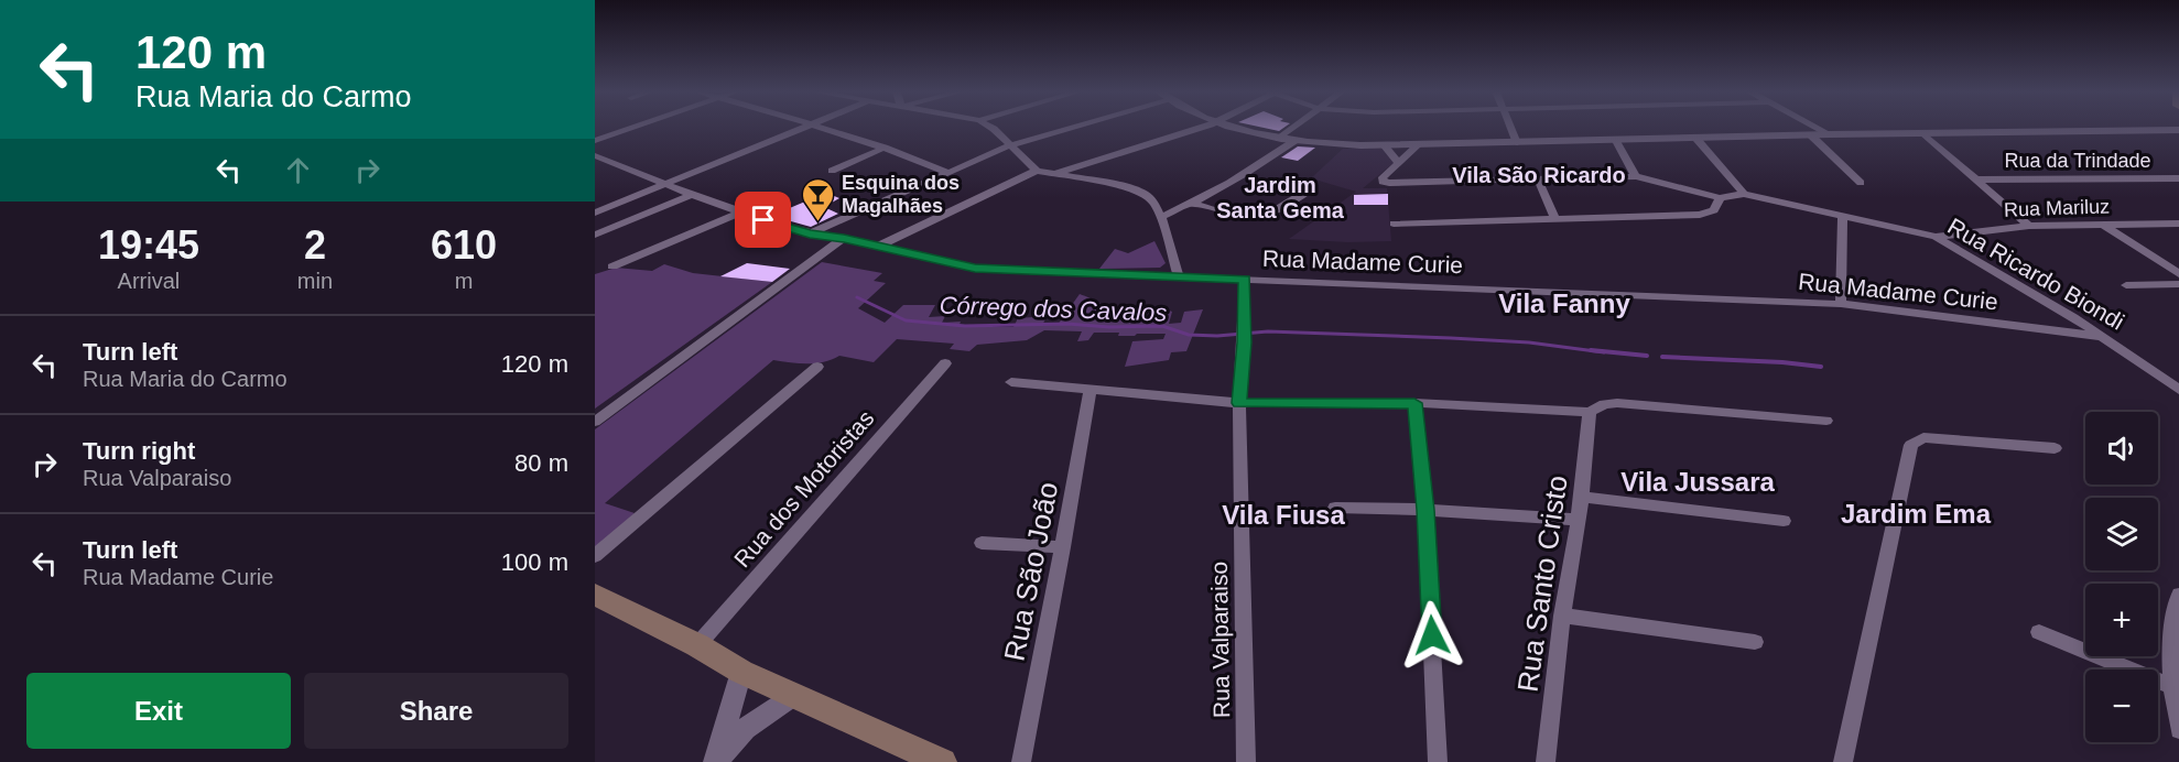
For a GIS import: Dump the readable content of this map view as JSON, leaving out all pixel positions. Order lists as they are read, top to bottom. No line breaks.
{"streets":{"street":["Rua da Trindade","Rua Mariluz","Rua Madame Curie","Rua Ricardo Biondi","Rua dos Motoristas","Rua São João","Rua Santo Cristo","Rua Valparaiso"]},"crossings":[["Rua Mariluz","Rua Ricardo Biondi"],["Rua Madame Curie","Rua Ricardo Biondi"],["Rua Madame Curie","Rua Valparaiso"]],"districts":["Vila São Ricardo","Jardim Santa Gema","Vila Fanny","Vila Jussara","Jardim Ema","Vila Fiusa"],"water":["Córrego dos Cavalos"],"places":{"bar":["Esquina dos Magalhães"]},"page":{"turn":["120 m","Rua Maria do Carmo"],"eta":["19:45","Arrival","2","min","610","m"],"list":[{"name":"Turn left","note":"Rua Maria do Carmo","value":"120 m"},{"name":"Turn right","note":"Rua Valparaiso","value":"80 m"},{"name":"Turn left","note":"Rua Madame Curie","value":"100 m"}],"map_buttons":["+","−"],"buttons":["Exit","Share"]}}
